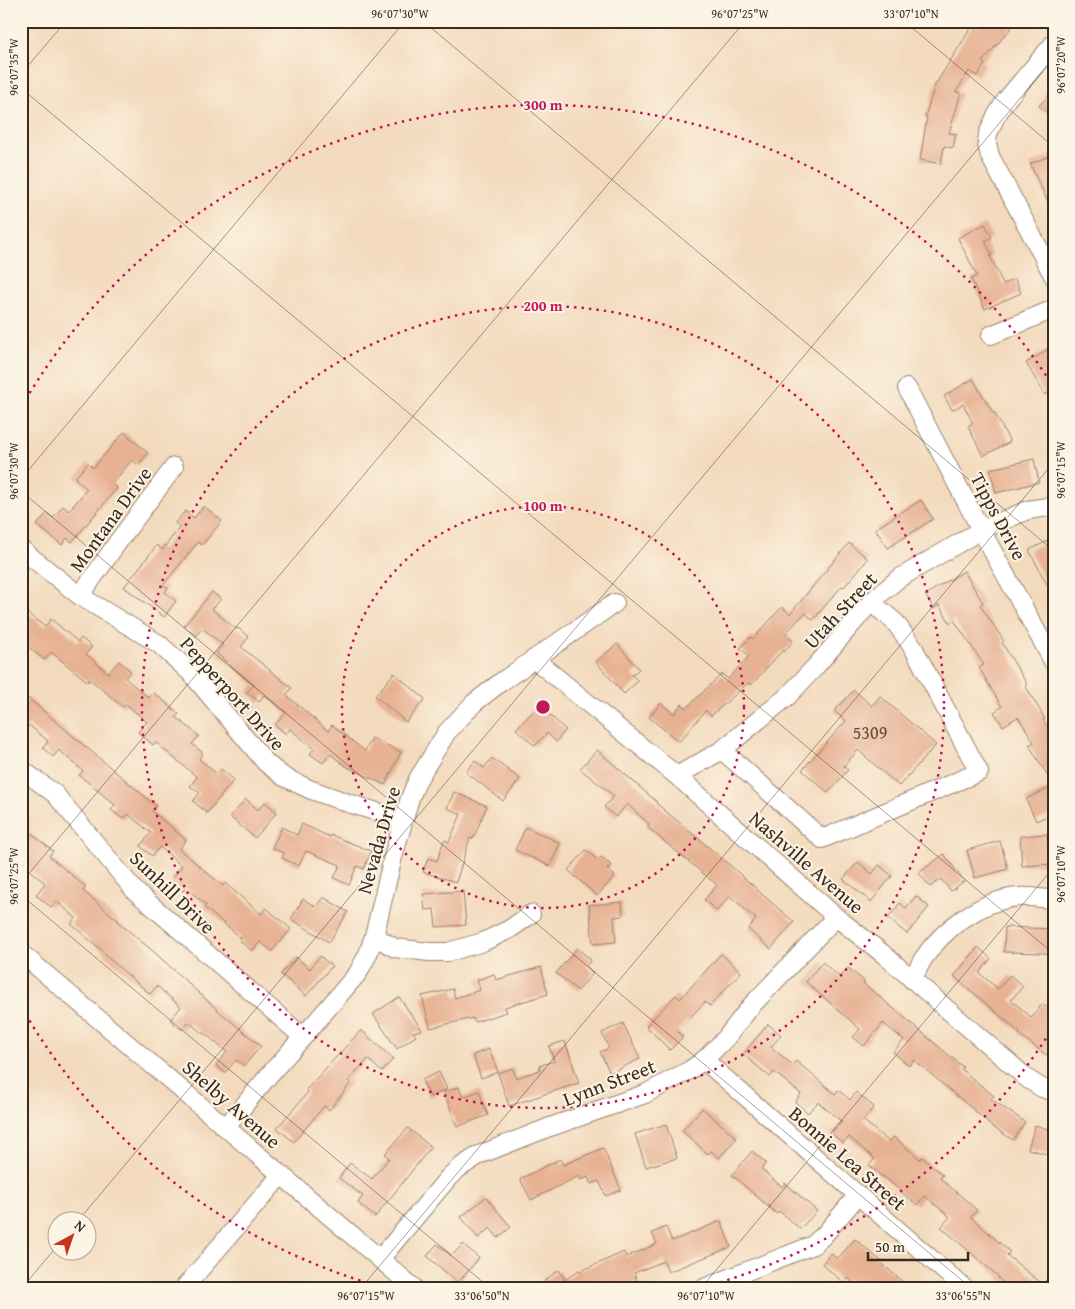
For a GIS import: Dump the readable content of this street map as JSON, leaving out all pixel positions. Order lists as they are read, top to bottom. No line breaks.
{"streets":{"street":["Tipps Drive","Montana Drive","Utah Street","Pepperport Drive","Nevada Drive","Nashville Avenue","Sunhill Drive","Lynn Street","Shelby Avenue","Bonnie Lea Street"]},"crossings":[["Tipps Drive","Utah Street"],["Montana Drive","Pepperport Drive"],["Utah Street","Nashville Avenue"],["Pepperport Drive","Nevada Drive"],["Nevada Drive","Nashville Avenue"],["Nevada Drive","Sunhill Drive"],["Nevada Drive","Shelby Avenue"],["Nashville Avenue","Lynn Street"],["Lynn Street","Shelby Avenue"],["Lynn Street","Bonnie Lea Street"]],"house_numbers":["5309"],"scale_bar":"50 m","north":"top right","coordinates":["96°07'30\"W","96°07'25\"W","33°07'10\"N","96°07'20\"W","96°07'35\"W","96°07'15\"W","96°07'10\"W","33°06'50\"N","33°06'55\"N"],"rings":["300 m","200 m","100 m"]}
